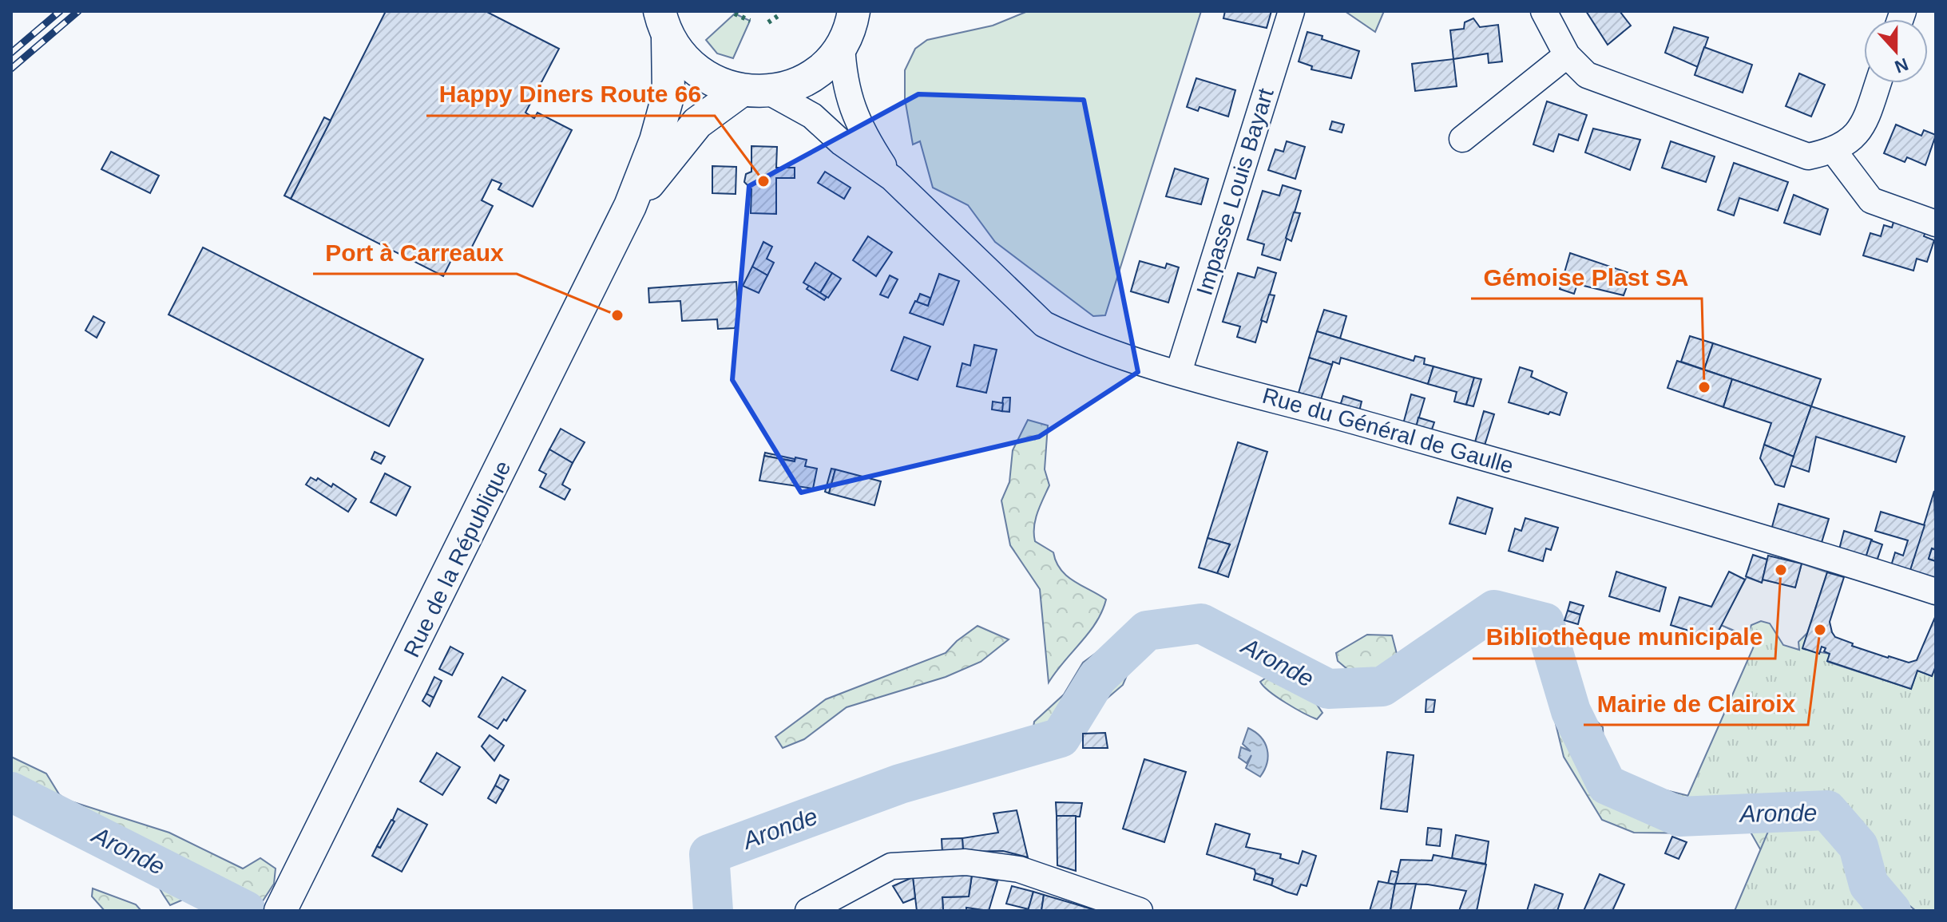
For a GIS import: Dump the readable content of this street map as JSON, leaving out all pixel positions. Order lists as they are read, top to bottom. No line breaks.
{"streets":{"main road":["Rue de la République"],"street":["Impasse Louis Bayart","Rue du Général de Gaulle"]},"crossings":[["Impasse Louis Bayart","Rue du Général de Gaulle"],["Rue du Général de Gaulle","Rue de la République"]],"water":["Aronde"],"places":["Happy Diners Route 66","Port à Carreaux","Gémoise Plast SA","Bibliothèque municipale","Mairie de Clairoix"],"north":"bottom"}
